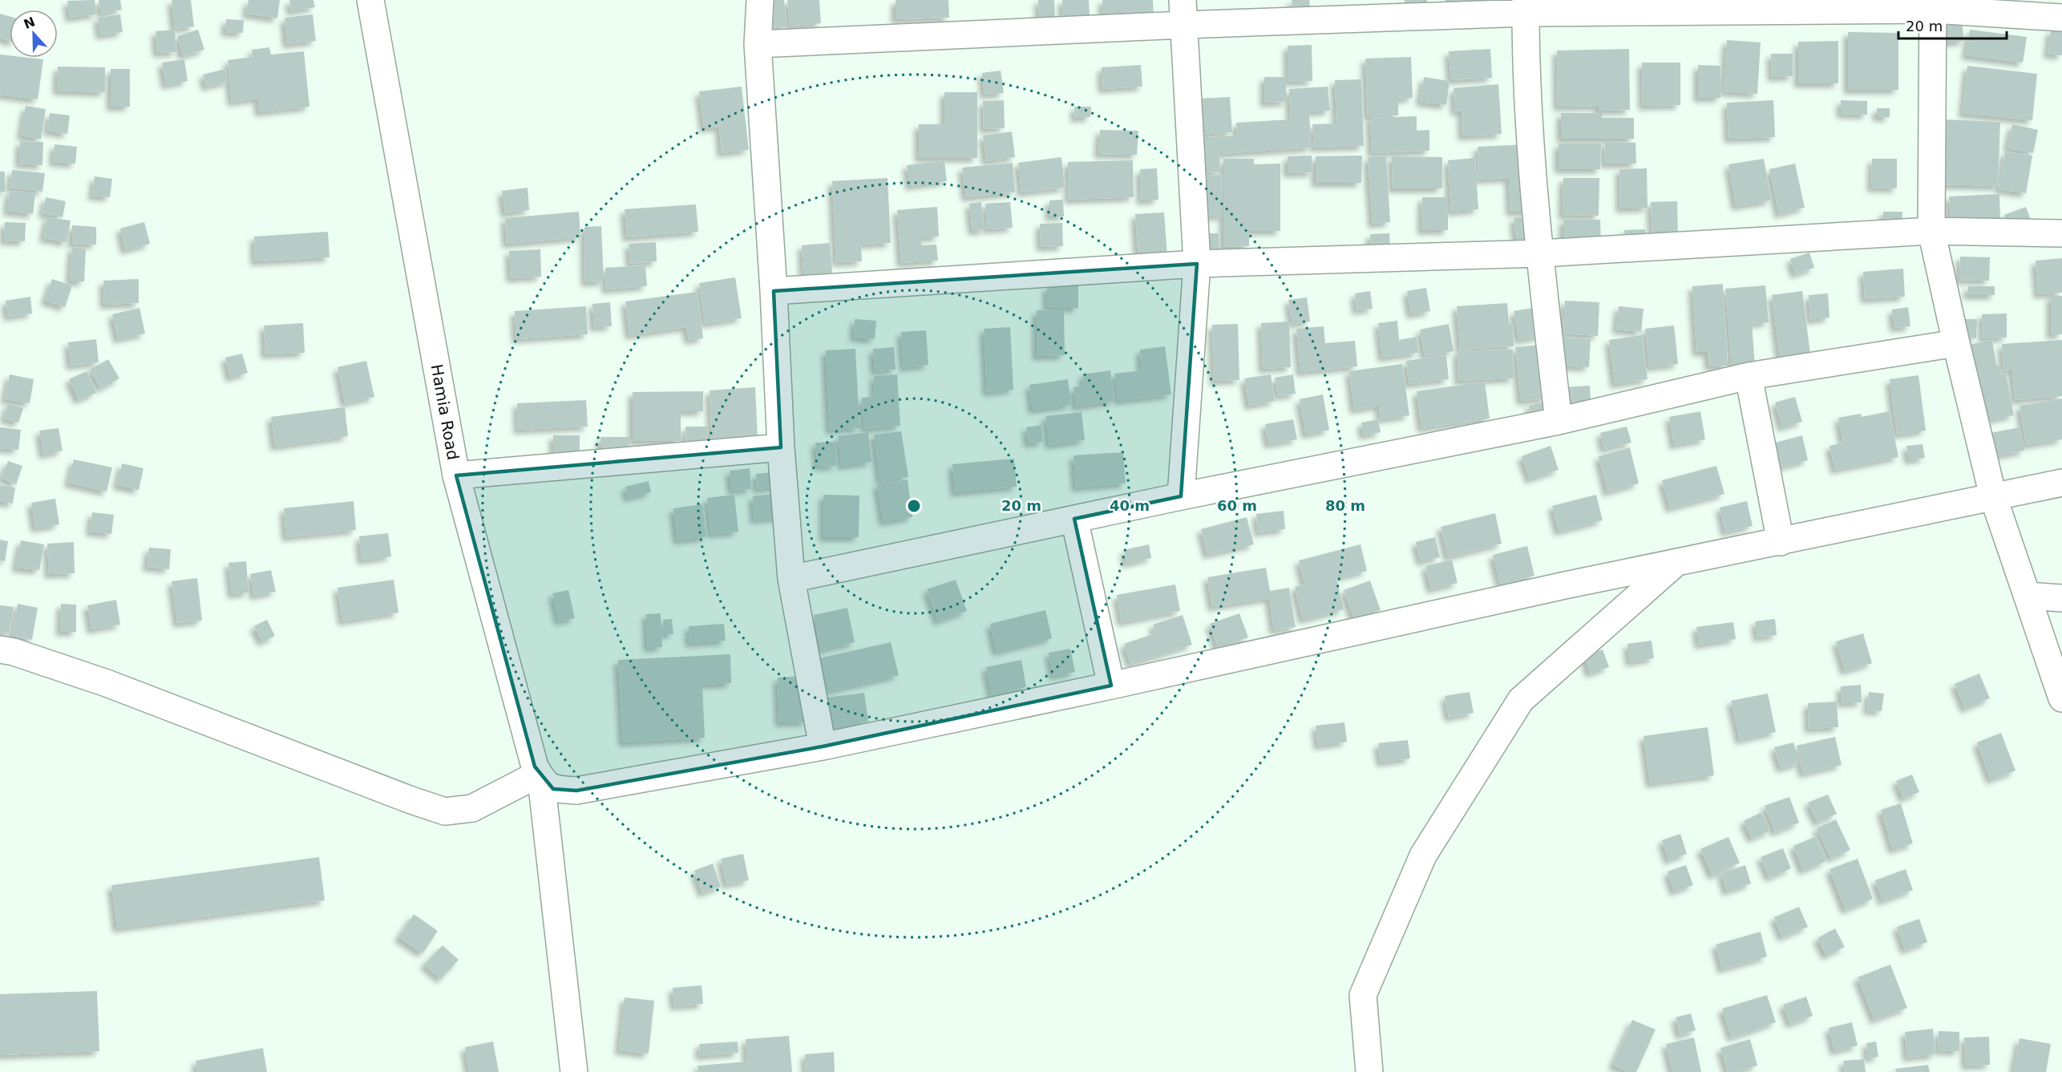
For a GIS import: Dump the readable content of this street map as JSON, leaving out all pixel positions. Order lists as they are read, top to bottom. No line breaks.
{"streets":{"street":["Hamia Road"]},"scale_bar":"20 m","north":"top","rings":["20 m","40 m","60 m","80 m"]}
